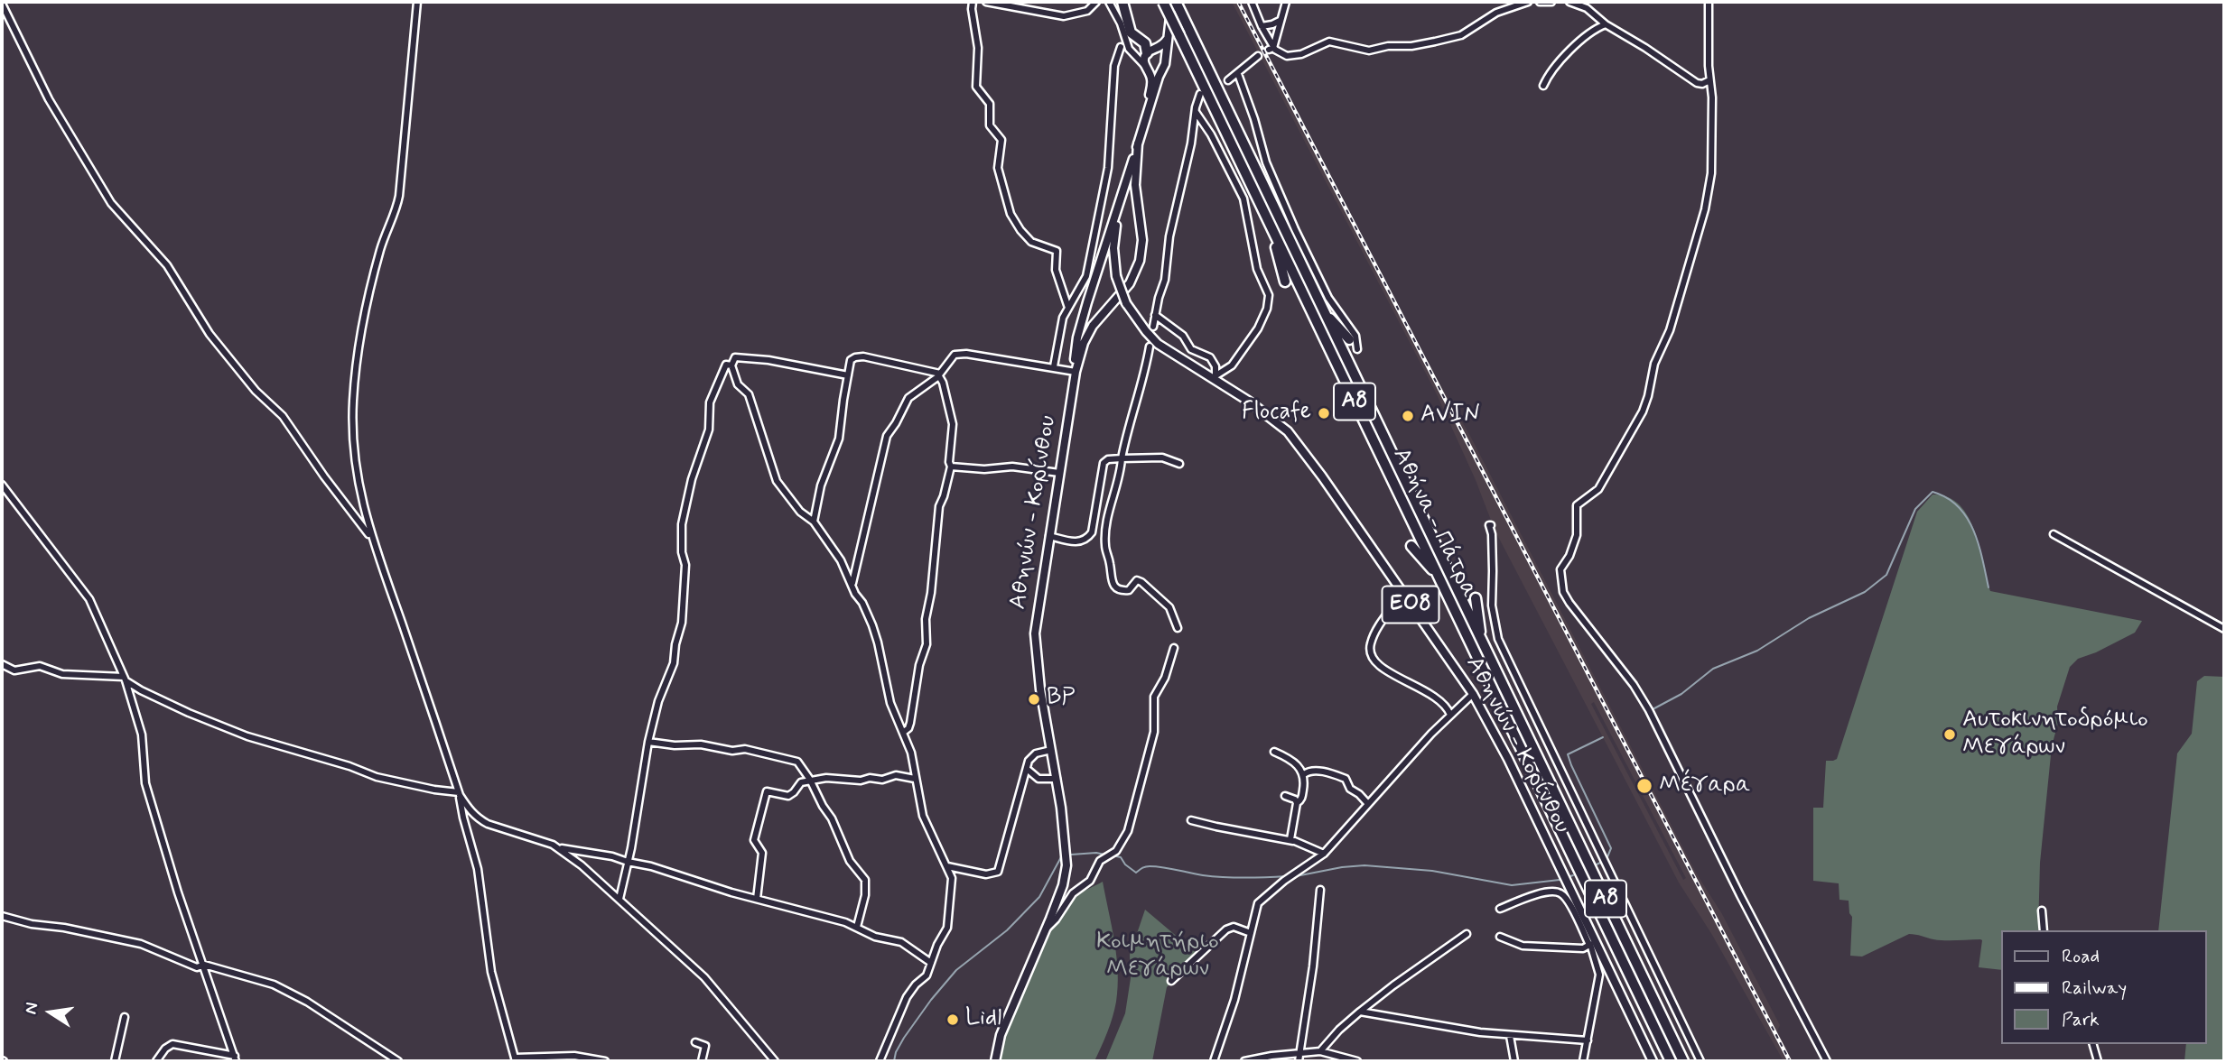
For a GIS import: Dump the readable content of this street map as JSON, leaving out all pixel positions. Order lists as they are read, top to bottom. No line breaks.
{"streets":{"highway":["Α8","Αθήνα - Πάτρα"],"main road":["Αθηνών - Κορίνθου","ΕΟ8"]},"crossings":[["Αθηνών - Κορίνθου","Αθήνα - Πάτρα"]],"parks":["Κοιμητήριο Μεγάρων"],"places":["Flocafe","AVIN","BP","Αυτοκινητοδρόμιο Μεγάρων","Μέγαρα","Lidl"],"legend":["Road","Railway","Park"],"north":"left"}
